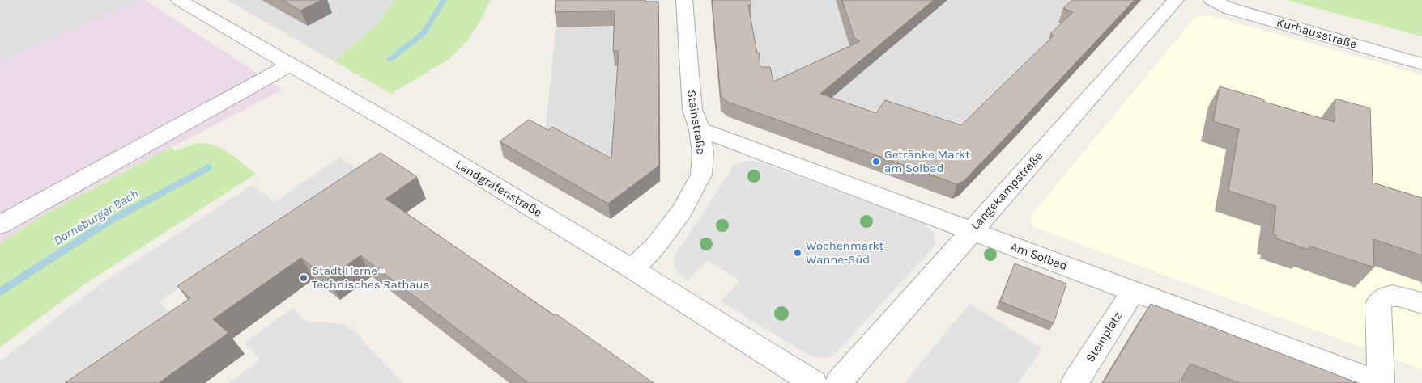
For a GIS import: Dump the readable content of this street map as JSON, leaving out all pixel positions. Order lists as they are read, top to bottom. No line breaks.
{"streets":{"street":["Kurhausstraße","Steinstraße","Landgrafenstraße","Langekampstraße","Am Solbad","Steinplatz"]},"crossings":[["Steinstraße","Landgrafenstraße"],["Steinstraße","Am Solbad"],["Langekampstraße","Am Solbad"],["Am Solbad","Steinplatz"]],"water":["Dorneburger Bach"],"places":["Getränke Markt am Solbad","Wochenmarkt Wanne-Süd","Stadt Herne - Technisches Rathaus"]}
